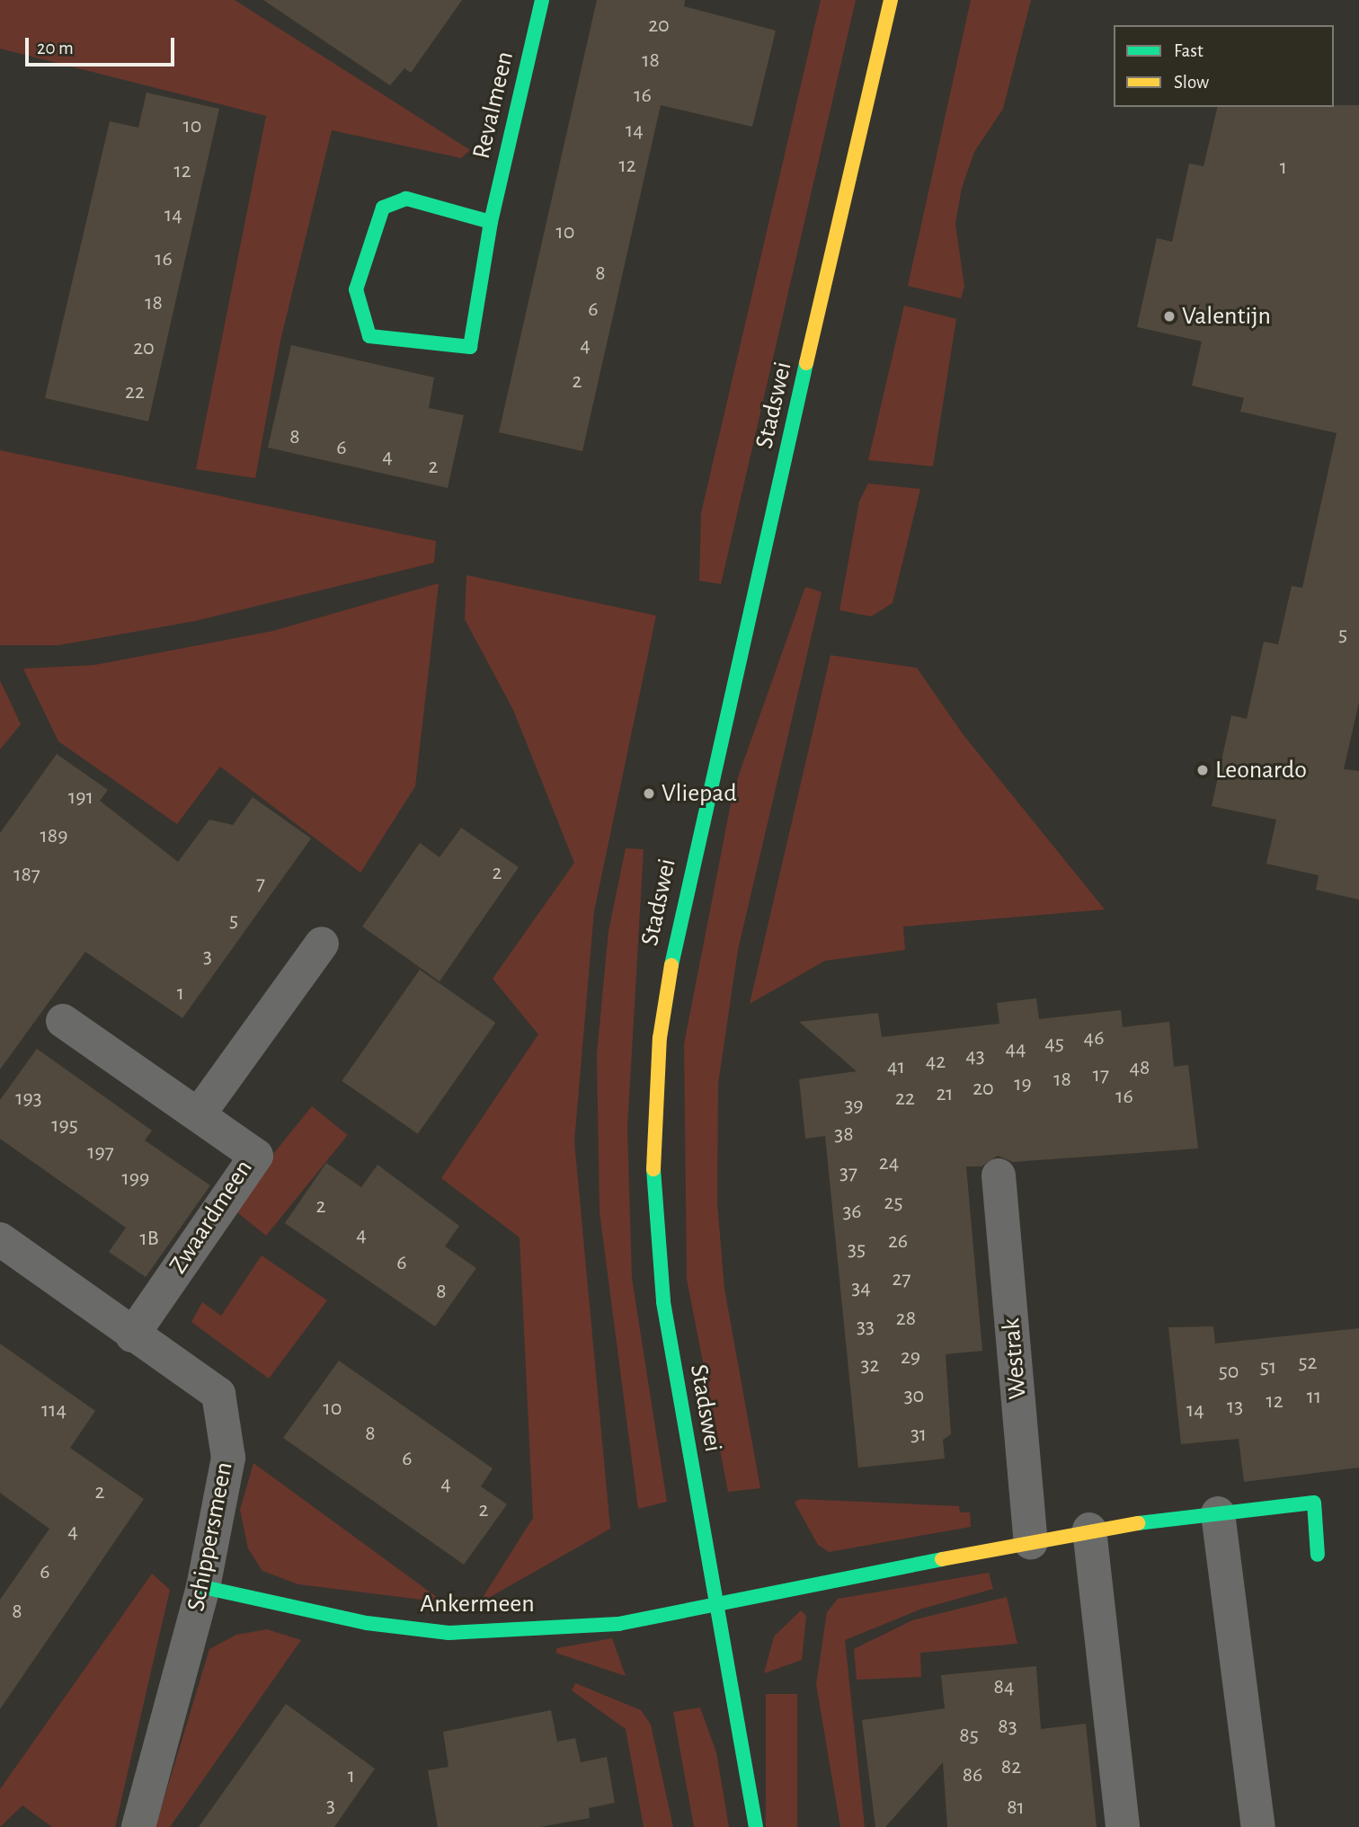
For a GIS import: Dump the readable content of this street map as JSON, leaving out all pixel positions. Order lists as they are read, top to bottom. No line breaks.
{"streets":{"street":["Revalmeen","Stadswei","Zwaardmeen","Westrak","Schippersmeen","Ankermeen"]},"crossings":[["Stadswei","Ankermeen"],["Zwaardmeen","Schippersmeen"],["Schippersmeen","Ankermeen"]],"places":["Valentijn","Leonardo","Vliepad"],"house_numbers":["20","18","16","10","14","12","1","12","14","10","16","8","18","6","4","20","2","22","8","6","4","2","5","191","189","2","187","7","5","3","1","46","45","44","43","42","41","48","17","18","19","20","21","16","193","22","39","195","38","197","24","37","199","25","2","36","4","1B","26","35","6","27","34","8","28","33","29","52","32","51","50","30","11","12","13","10","114","14","8","31","6","4","2","2","4","6","8","84","83","85","82","86","1","3","81"],"legend":["Fast","Slow"],"scale_bar":"20 m"}
